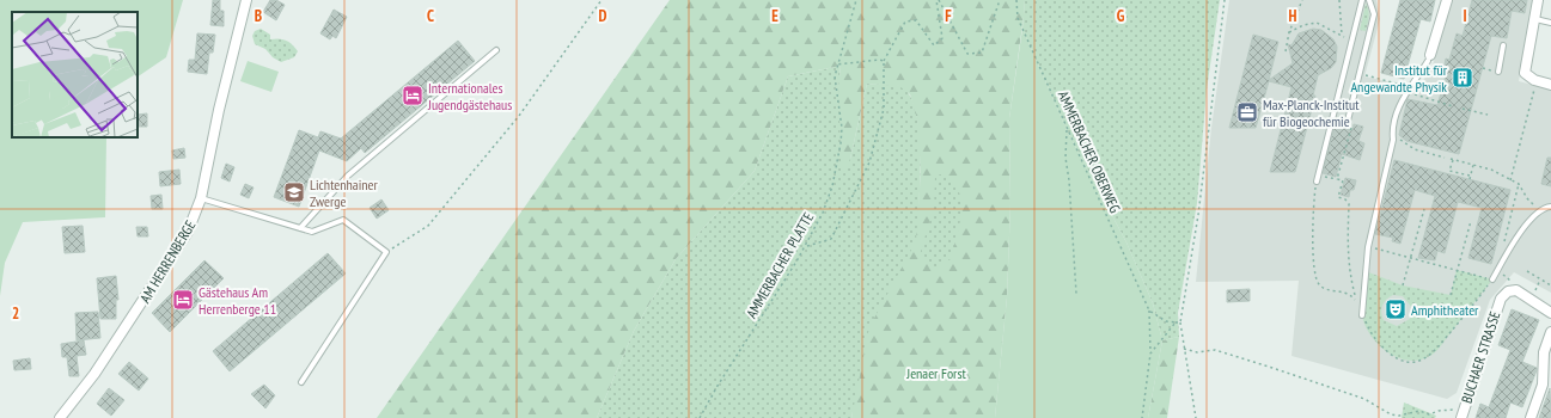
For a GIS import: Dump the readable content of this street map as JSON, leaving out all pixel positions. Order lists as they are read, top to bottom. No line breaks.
{"streets":{"street":["AM HERRENBERGE","BUCHAER STRASSE"],"path":["AMMERBACHER OBERWEG","AMMERBACHER PLATTE"]},"parks":["Jenaer Forst"],"places":{"building":["Institut für Angewandte Physik"],"hotel":["Internationales Jugendgästehaus","Gästehaus Am Herrenberge 11"],"office":["Max-Planck-Institut für Biogeochemie"],"school or university":["Lichtenhainer Zwerge"],"theatre":["Amphitheater"]},"grid":{"columns":["B","C","D","E","F","G","H","I"],"rows":["2"]}}
